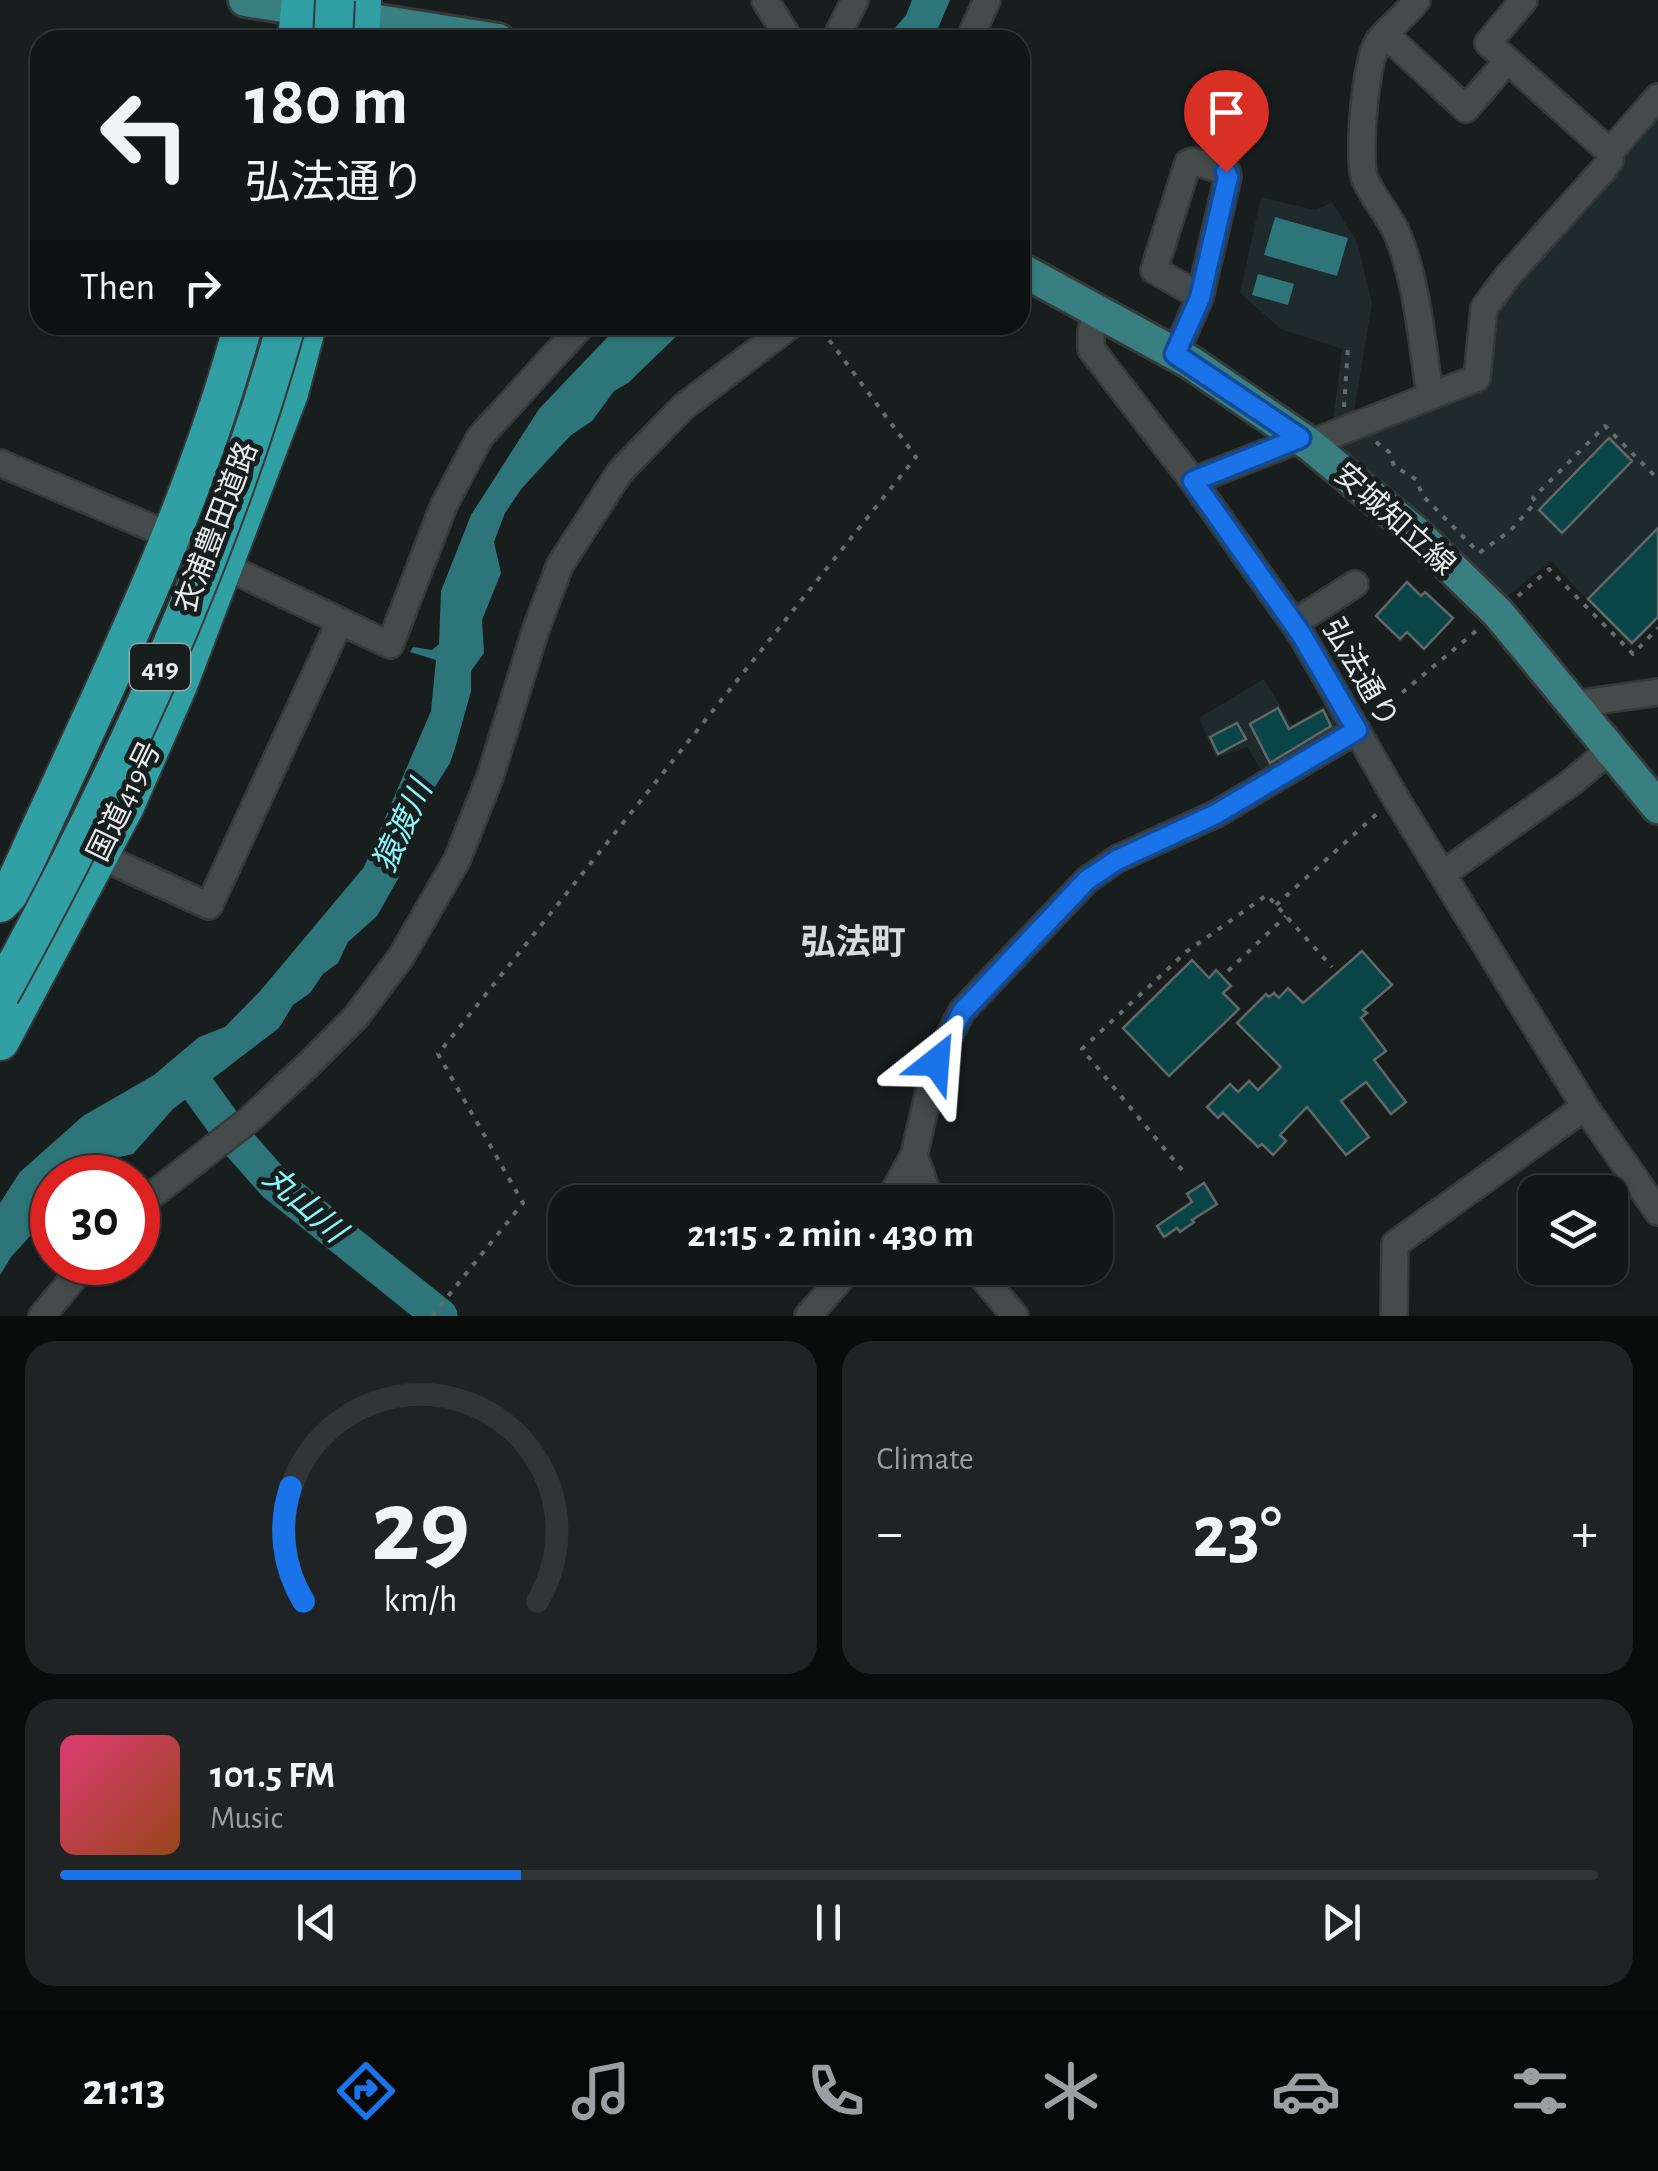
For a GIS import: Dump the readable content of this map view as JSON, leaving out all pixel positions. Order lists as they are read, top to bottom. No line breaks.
{"streets":{"highway":["衣浦豊田道路","419","国道419号"],"main road":["安城知立線"],"street":["弘法通り"]},"crossings":[["安城知立線","弘法通り"]],"districts":["弘法町"],"water":["猿渡川","丸山川"],"page":{"turn":["180 m","弘法通り"],"then":"Then","limit":"30","trip":"21:15 · 2 min · 430 m","tile":"Climate","heat":["−","23°","+"],"song":["101.5 FM","Music"],"tabs":"21:13","gauge":["29","km/h"]}}
